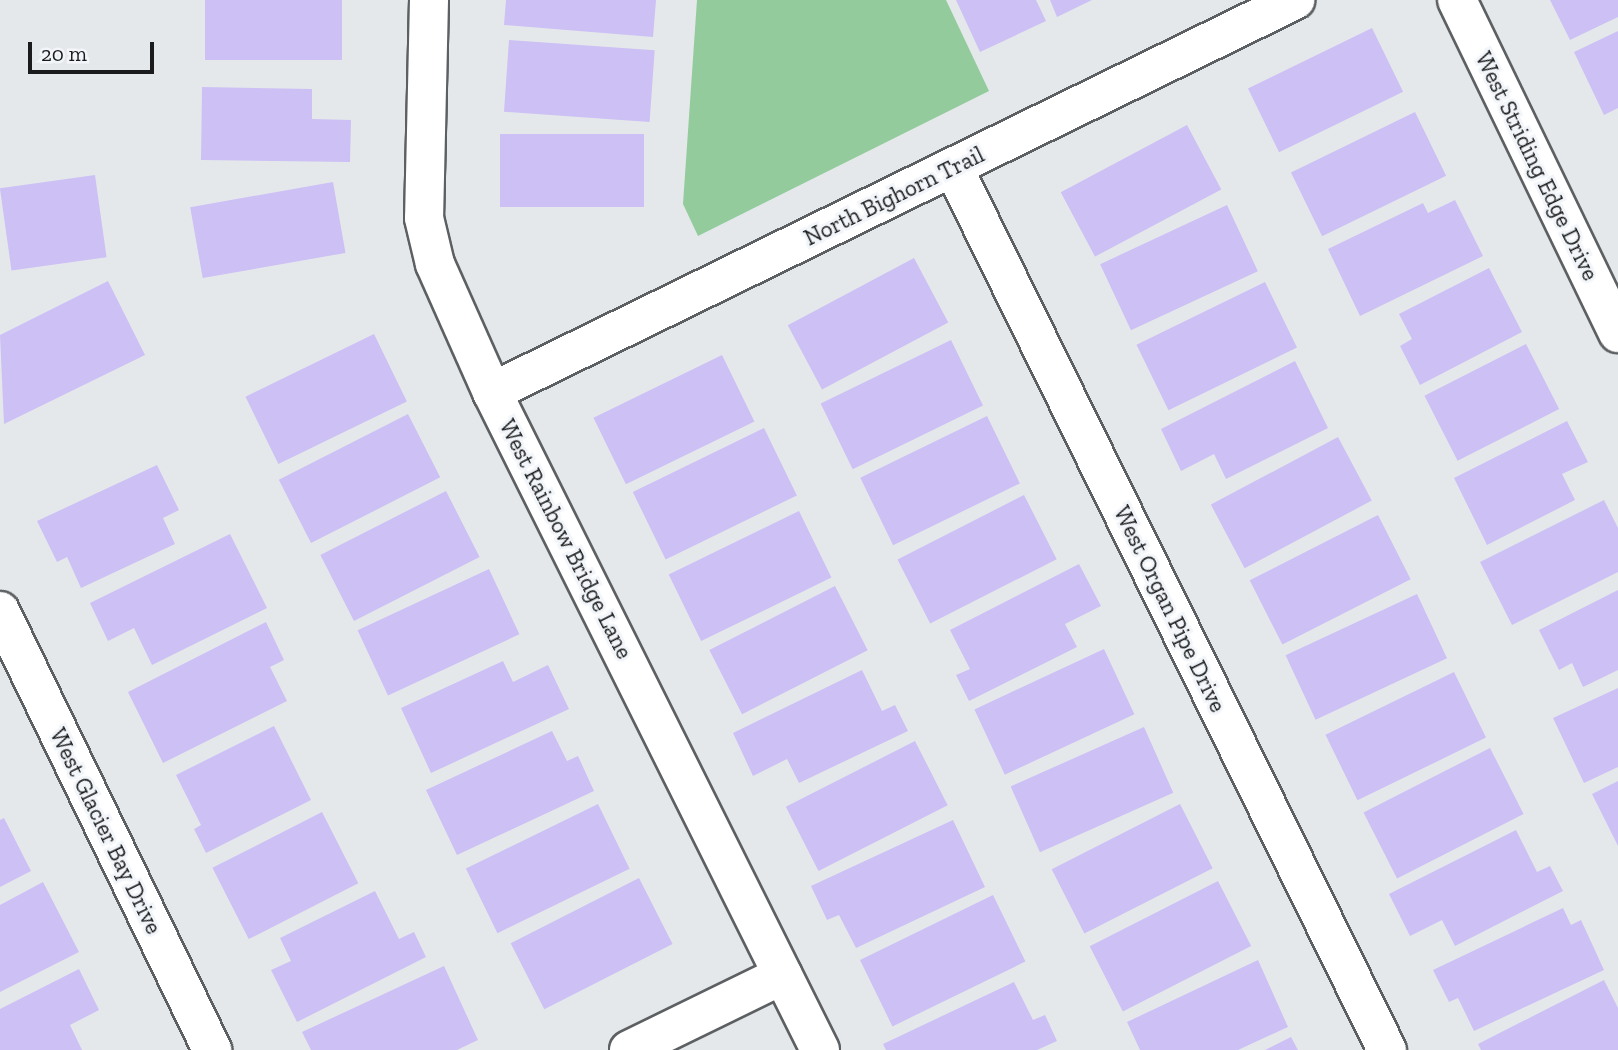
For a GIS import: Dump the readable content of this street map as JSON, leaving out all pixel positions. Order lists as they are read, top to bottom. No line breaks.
{"streets":{"street":["West Striding Edge Drive","North Bighorn Trail","West Rainbow Bridge Lane","West Organ Pipe Drive","West Glacier Bay Drive"]},"crossings":[["North Bighorn Trail","West Rainbow Bridge Lane"],["North Bighorn Trail","West Organ Pipe Drive"]],"scale_bar":"20 m"}
